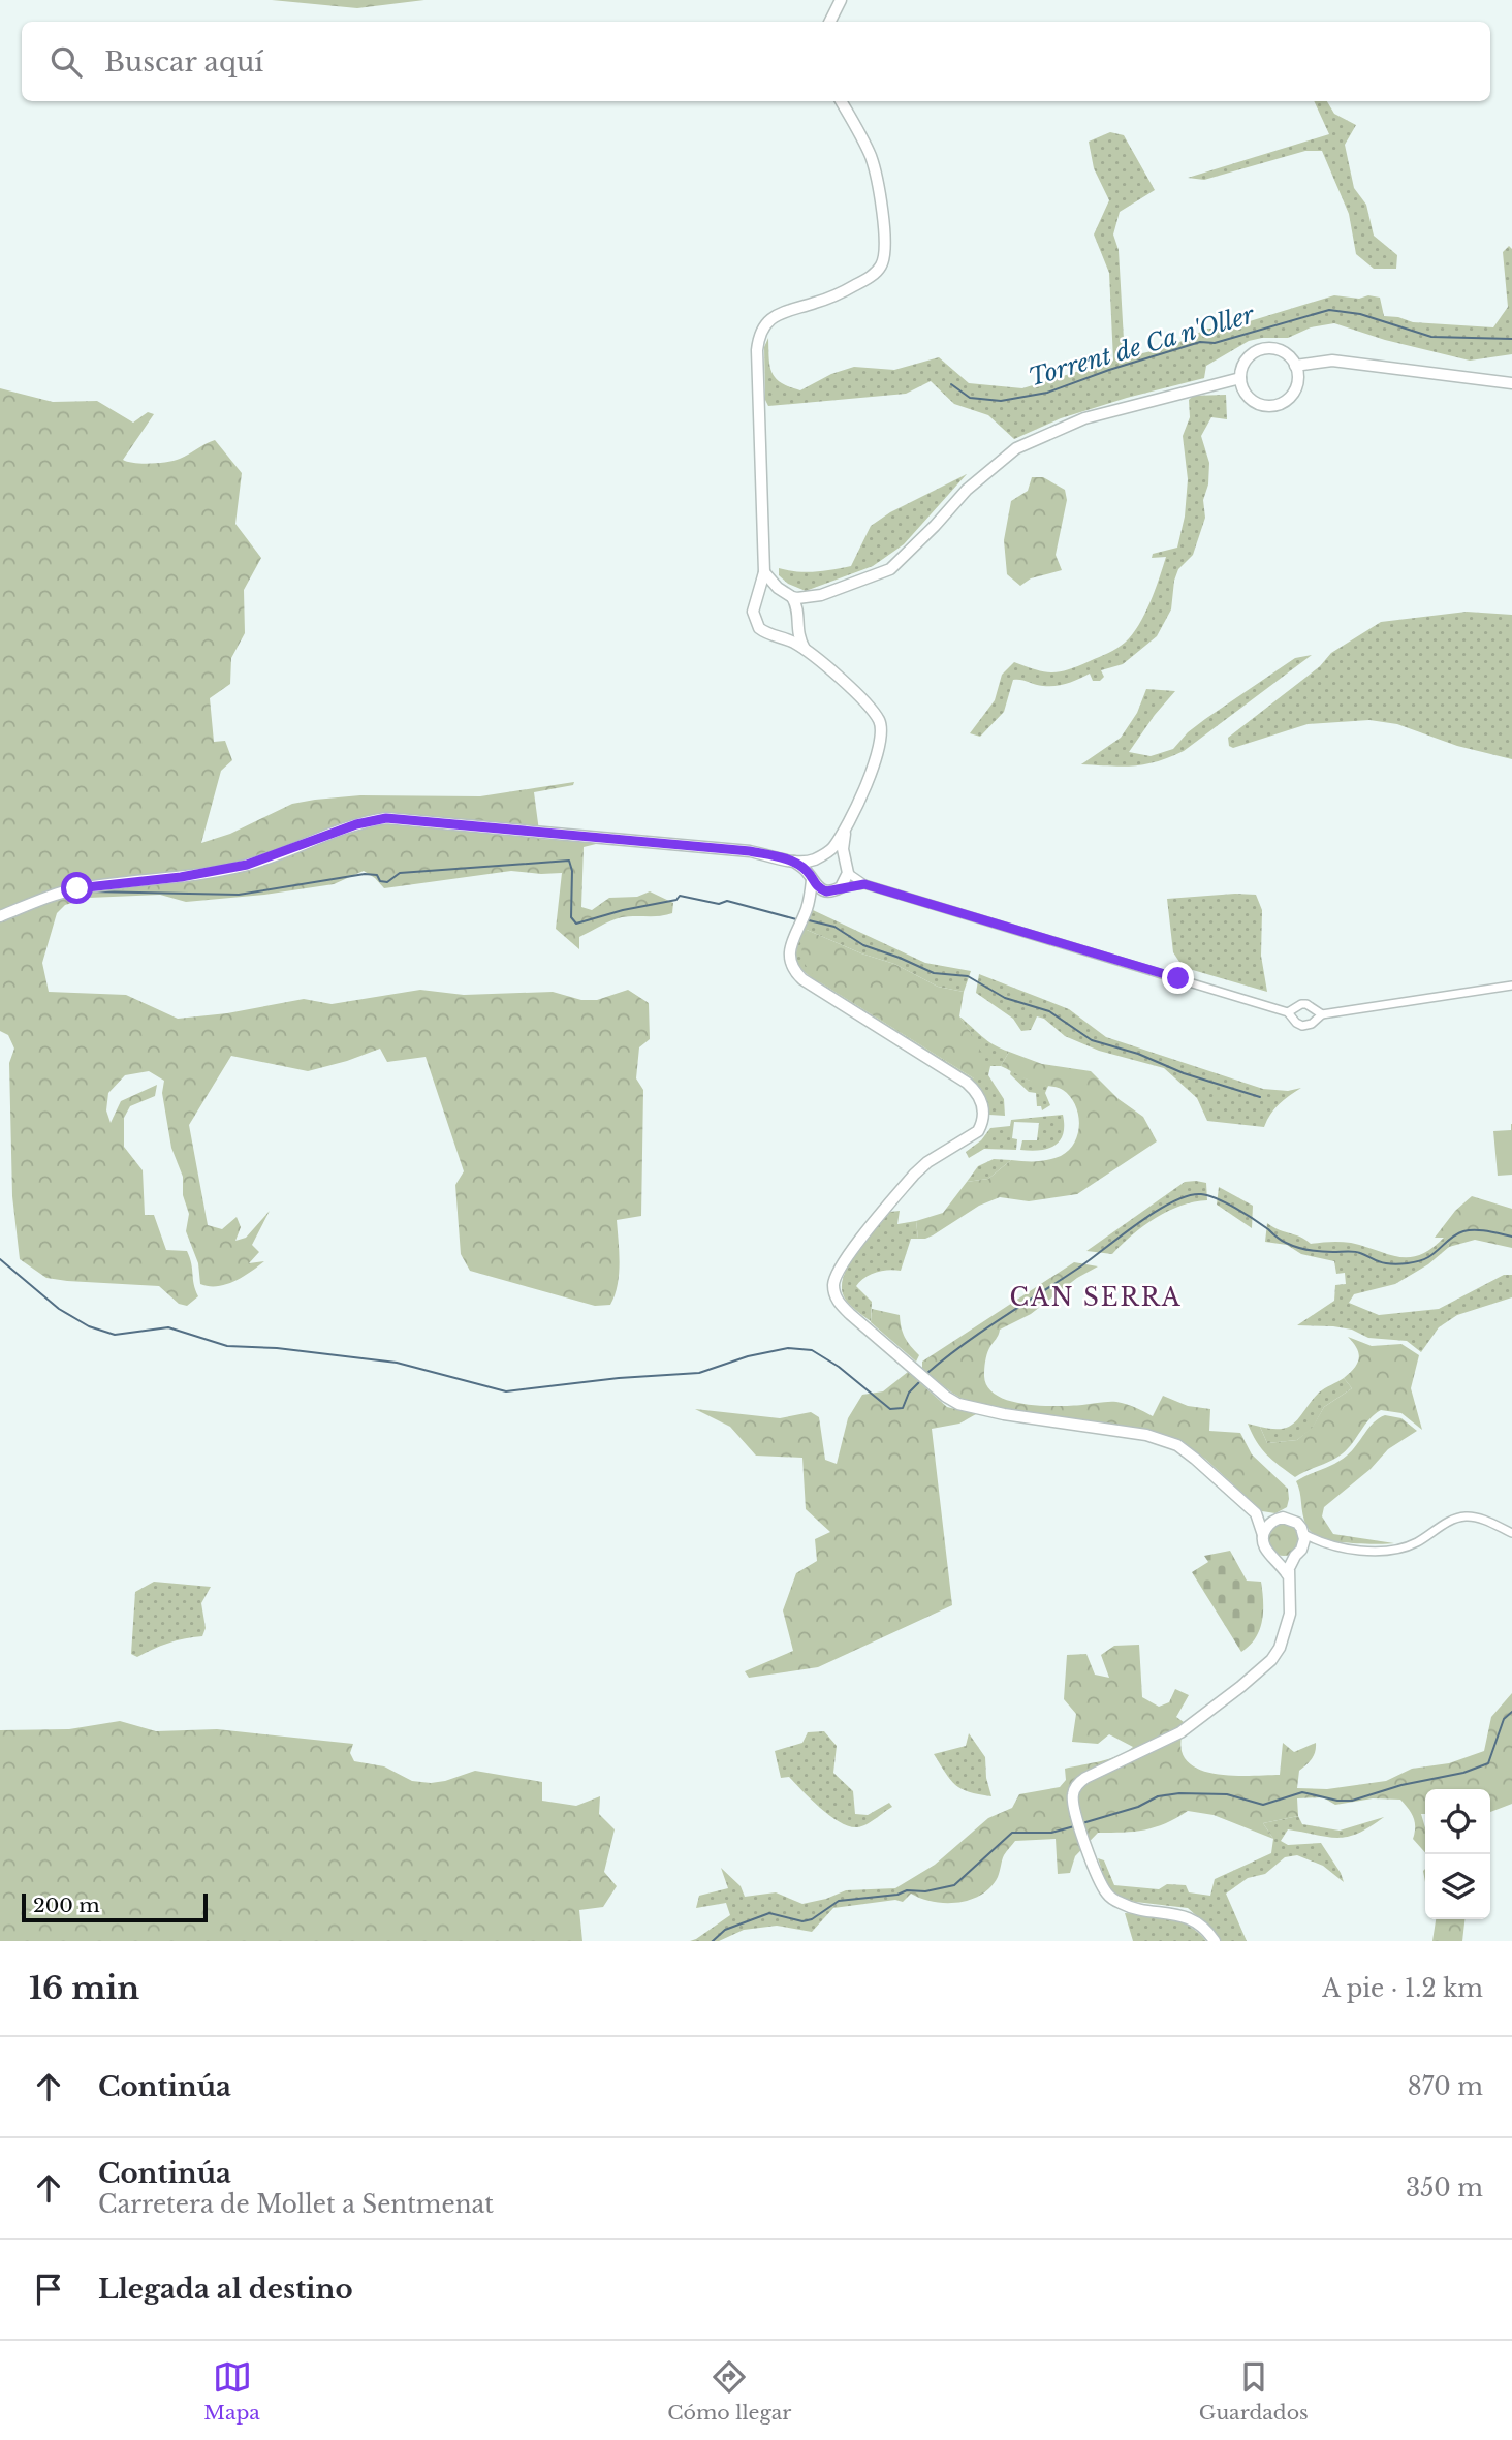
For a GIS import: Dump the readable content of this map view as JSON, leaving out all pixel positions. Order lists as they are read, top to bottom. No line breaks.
{"districts":["CAN SERRA"],"water":["Torrent de Ca n'Oller"],"scale_bar":"200 m","page":{"search":"Buscar aquí","scale":"200 m","heading":["16 min","A pie · 1.2 km"],"list":[["Continúa","870 m"],["Continúa","Carretera de Mollet a Sentmenat","350 m"],"Llegada al destino"],"nav":["Mapa","Cómo llegar","Guardados"]}}
